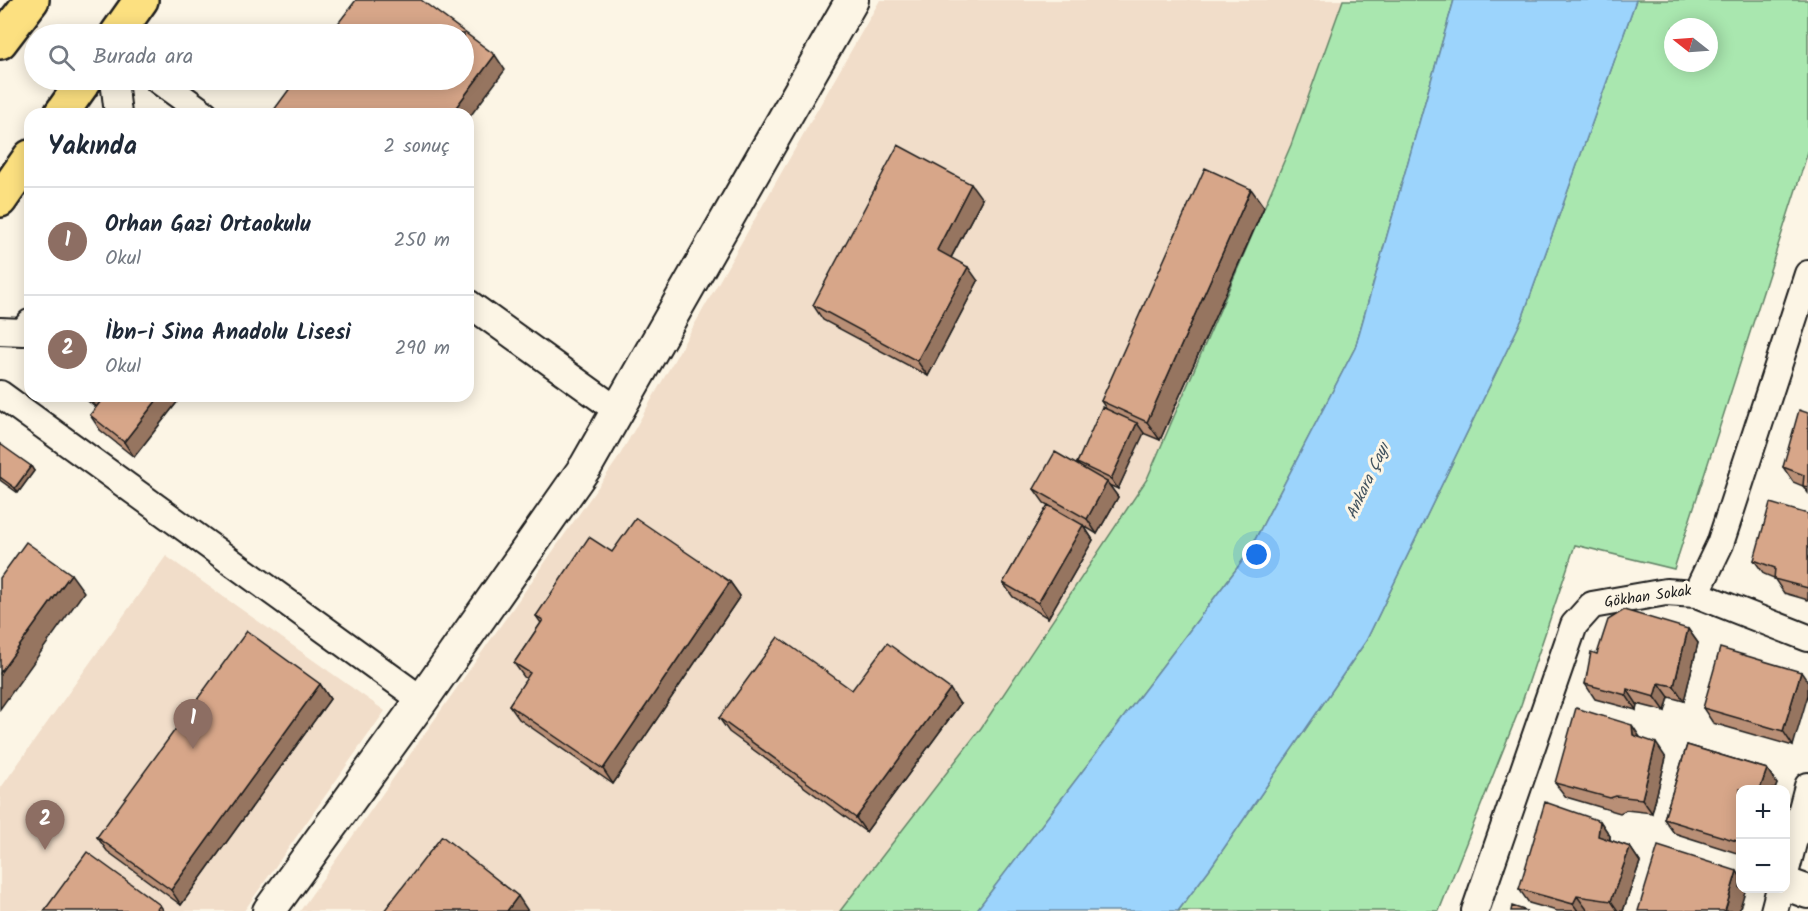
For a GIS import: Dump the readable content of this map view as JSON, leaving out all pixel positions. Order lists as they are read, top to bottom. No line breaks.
{"streets":{"street":["Gökhan Sokak"]},"water":["Ankara Çayı"],"north":"left","page":{"search":"Burada ara","heading":["Yakında","2 sonuç"],"list":[{"mark":"1","name":"Orhan Gazi Ortaokulu","note":"Okul","value":"250 m"},{"mark":"2","name":"İbn-i Sina Anadolu Lisesi","note":"Okul","value":"290 m"}],"pins":["1","2"],"map_buttons":["+","−"]}}
